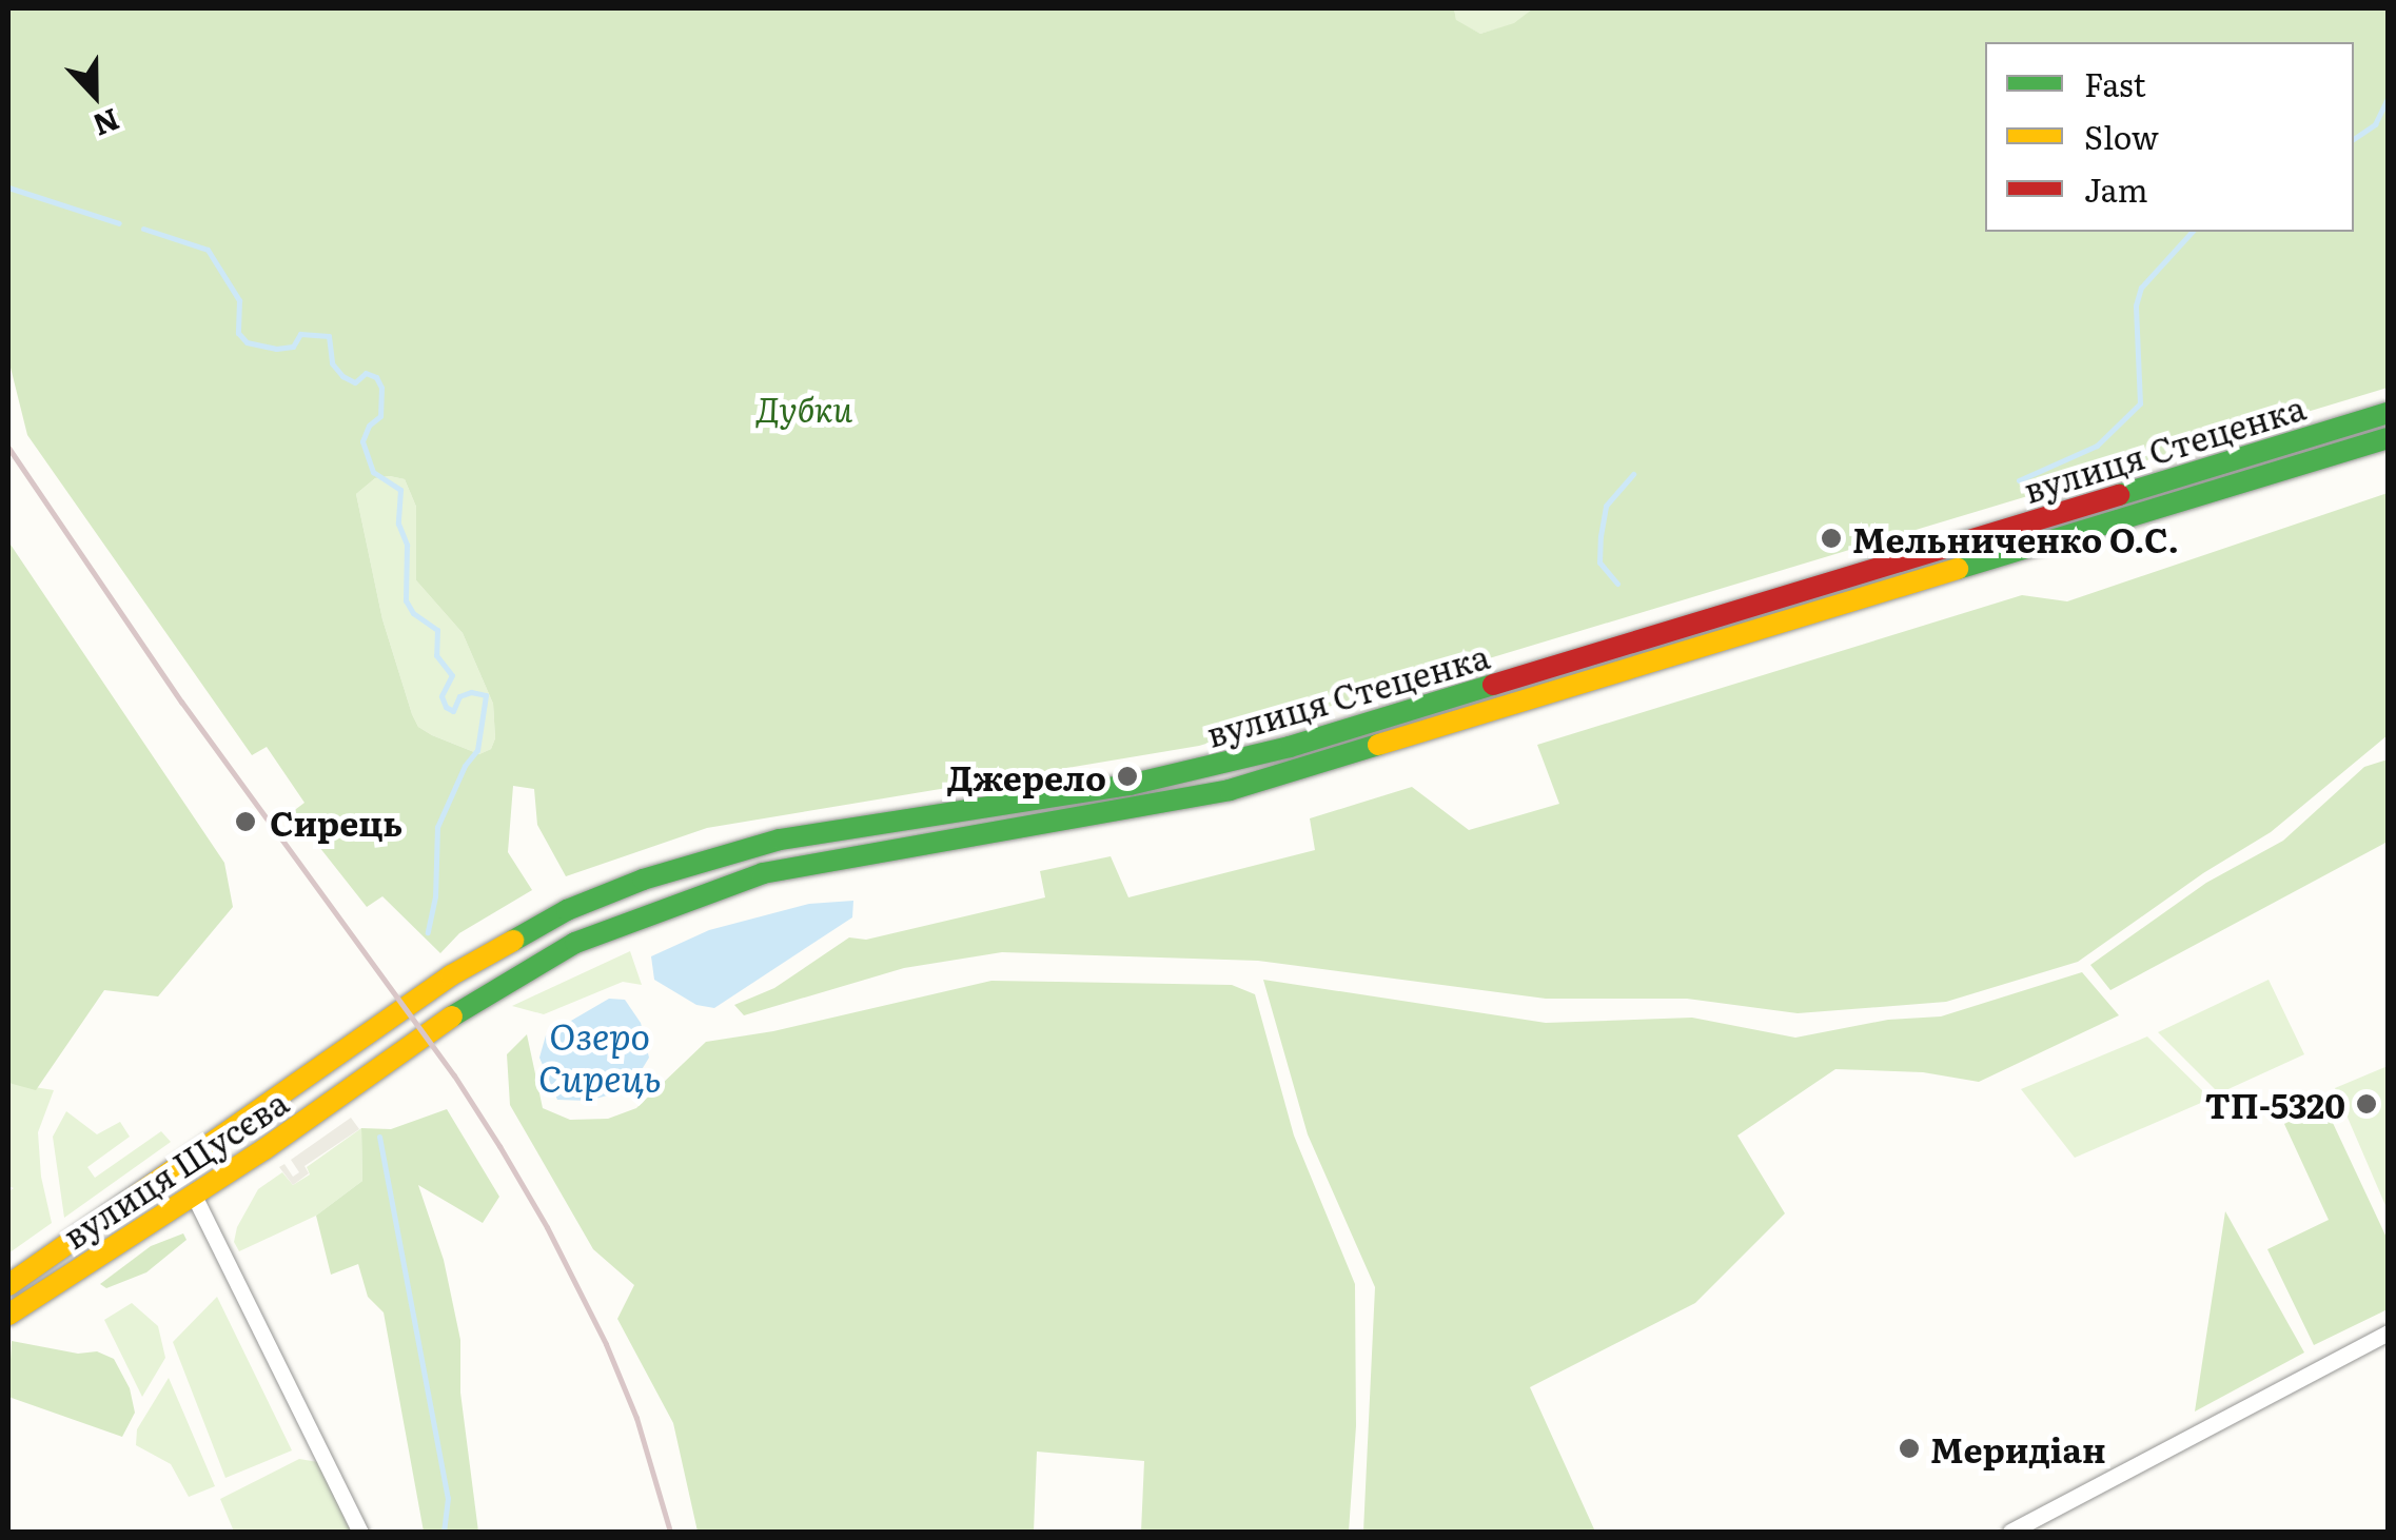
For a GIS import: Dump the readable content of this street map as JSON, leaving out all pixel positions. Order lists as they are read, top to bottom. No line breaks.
{"streets":{"main road":["вулиця Стеценка","вулиця Щусєва"]},"crossings":[["вулиця Стеценка","вулиця Щусєва"]],"water":["Озеро Сирець"],"parks":["Дубки"],"places":["Мельниченко О.С.","Джерело","Сирець","ТП-5320","Меридіан"],"legend":["Fast","Slow","Jam"],"north":"bottom"}
